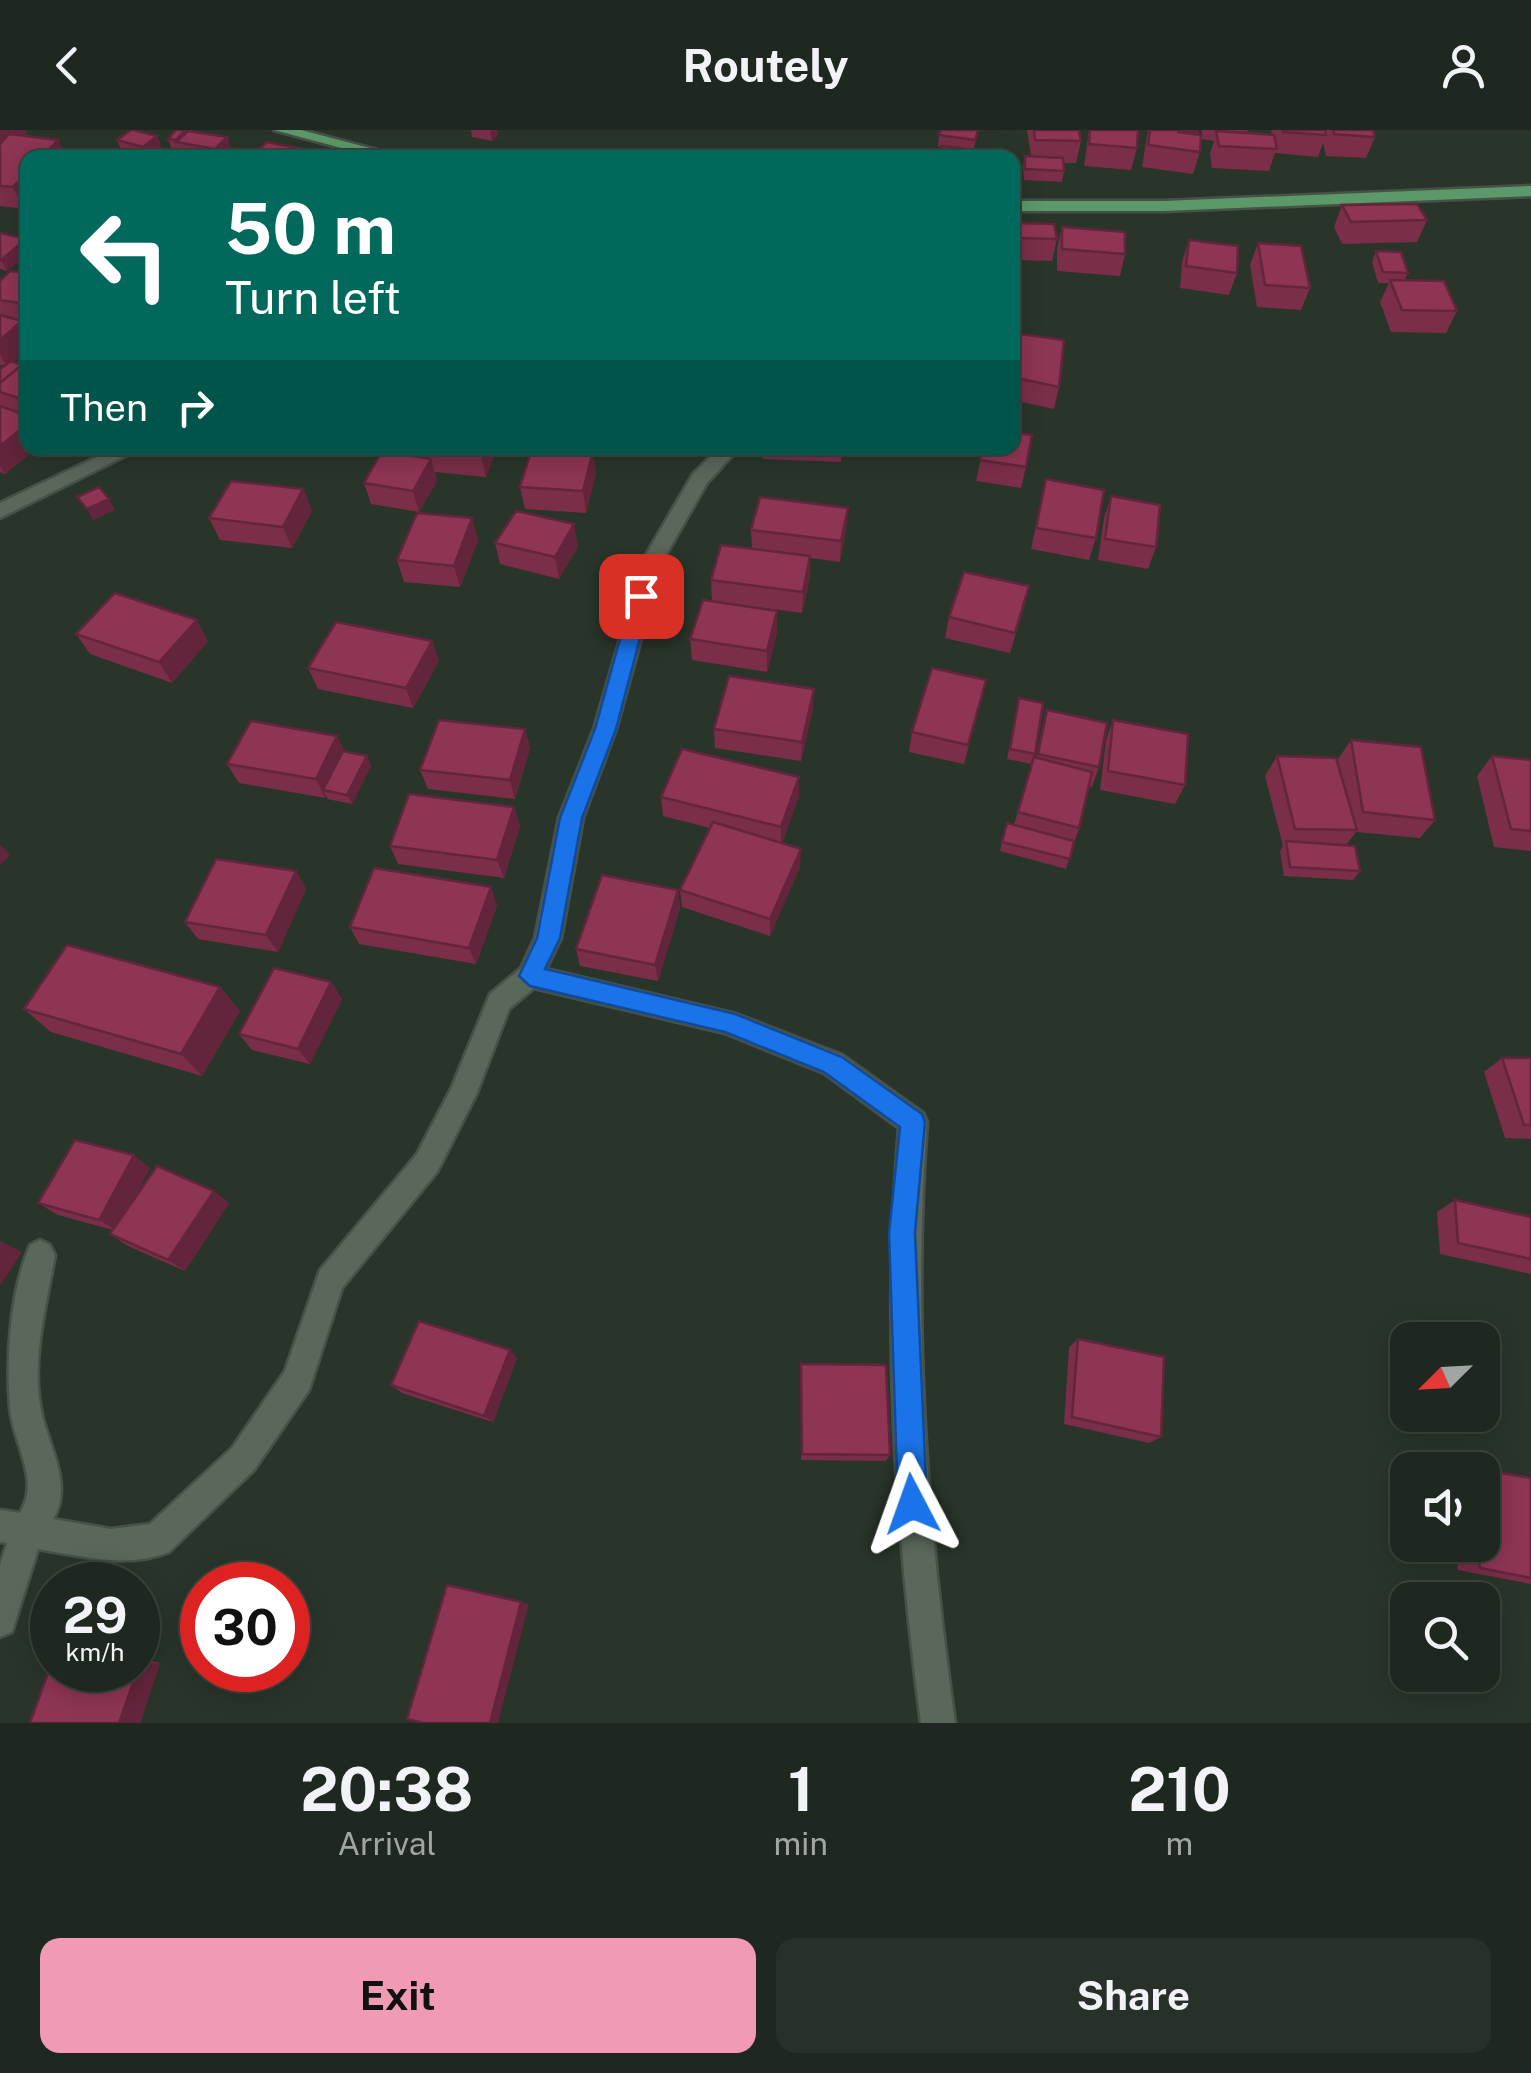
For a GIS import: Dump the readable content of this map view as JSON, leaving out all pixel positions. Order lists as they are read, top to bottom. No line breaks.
{"north":"bottom left","page":{"header":"Routely","turn":["50 m","Turn left"],"then":"Then","speed":"29 km/h","limit":"30","eta":["20:38","Arrival","1","min","210","m"],"buttons":["Exit","Share"]}}
